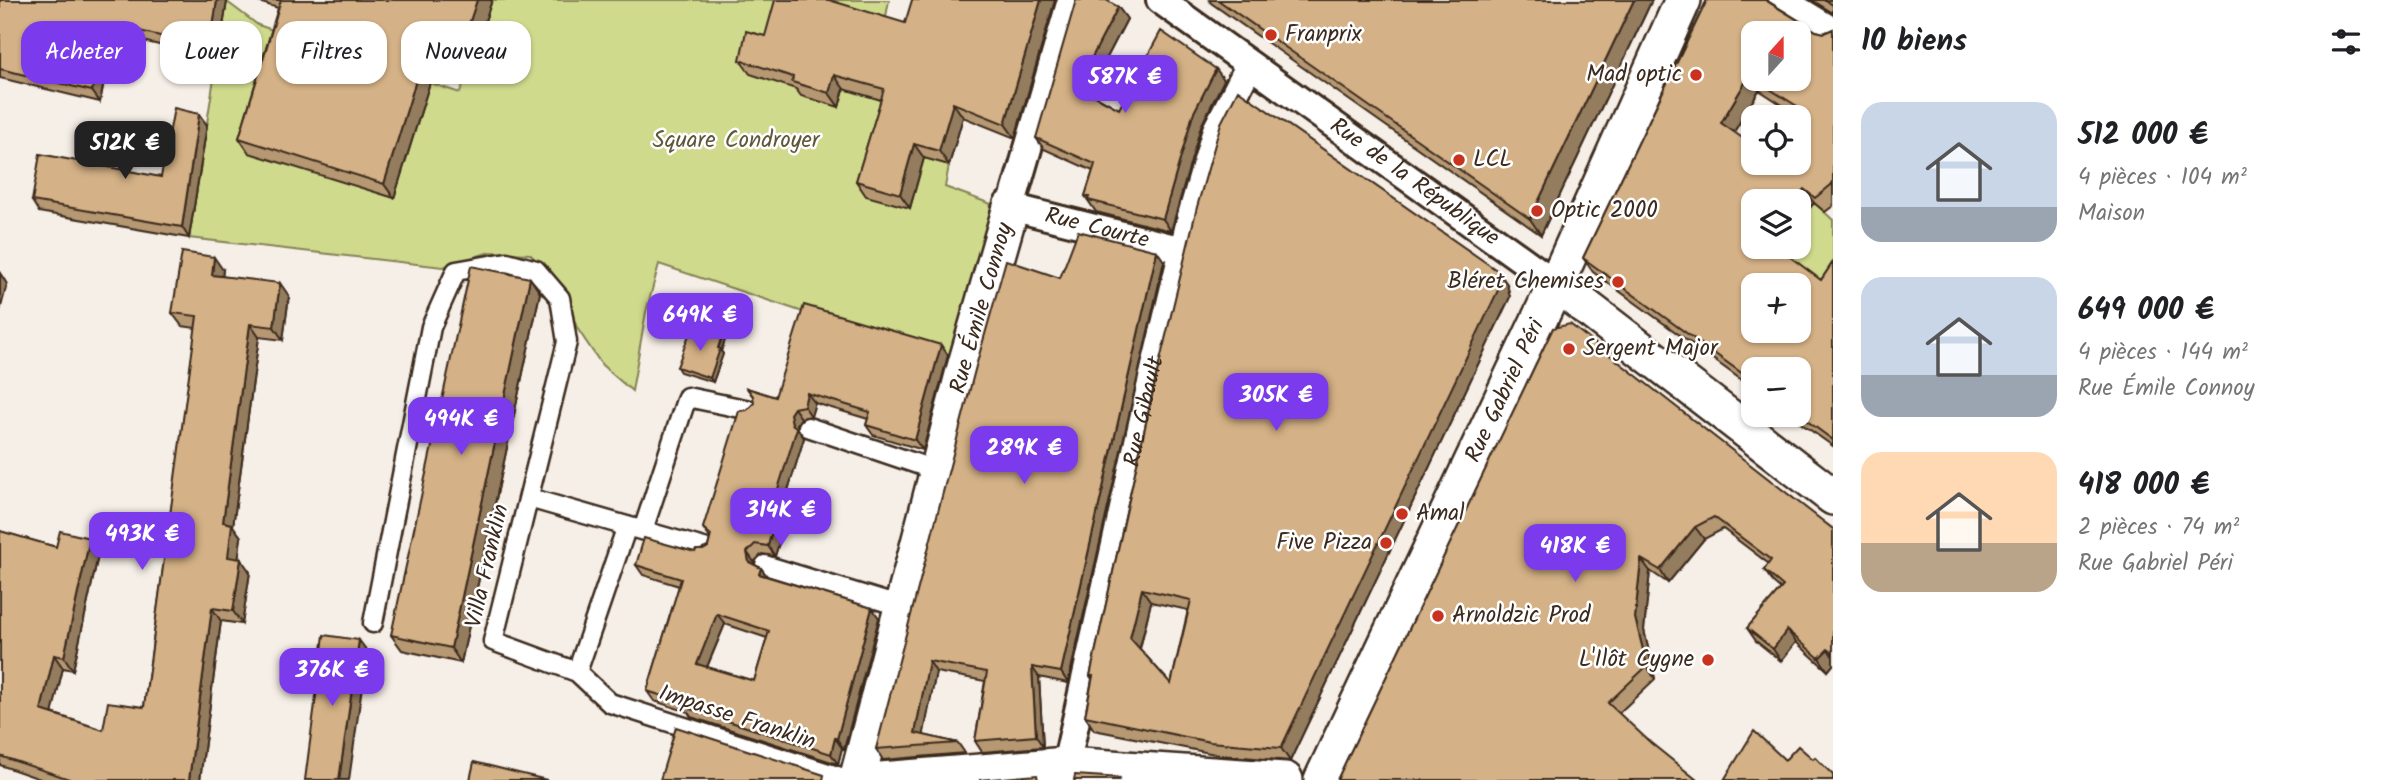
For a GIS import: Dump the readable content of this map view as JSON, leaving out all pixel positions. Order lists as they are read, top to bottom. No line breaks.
{"streets":{"street":["Rue de la République","Rue Courte","Rue Émile Connoy","Rue Gabriel Péri","Rue Gibault"],"lane":["Villa Franklin","Impasse Franklin"]},"crossings":[["Rue de la République","Rue Gabriel Péri"],["Rue de la République","Rue Gibault"],["Rue Courte","Rue Émile Connoy"],["Rue Courte","Rue Gibault"],["Villa Franklin","Impasse Franklin"]],"parks":["Square Condroyer"],"places":["Franprix","Mad optic","LCL","Optic 2000","Bléret Chemises","Sergent Major","Amal","Five Pizza","Arnoldzic Prod","L'Ilôt Cygne"],"north":"top","page":{"heading":"10 biens","map_buttons":["+","−"],"chip":["Acheter","Louer","Filtres","Nouveau"],"price":["587K €","512K €","649K €","305K €","494K €","289K €","314K €","493K €","418K €","376K €"],"list":[{"name":"512 000 €","note":"4 pièces · 104 m² · Maison"},{"name":"649 000 €","note":"4 pièces · 144 m² · Rue Émile Connoy"},{"name":"418 000 €","note":"2 pièces · 74 m² · Rue Gabriel Péri"}]}}
